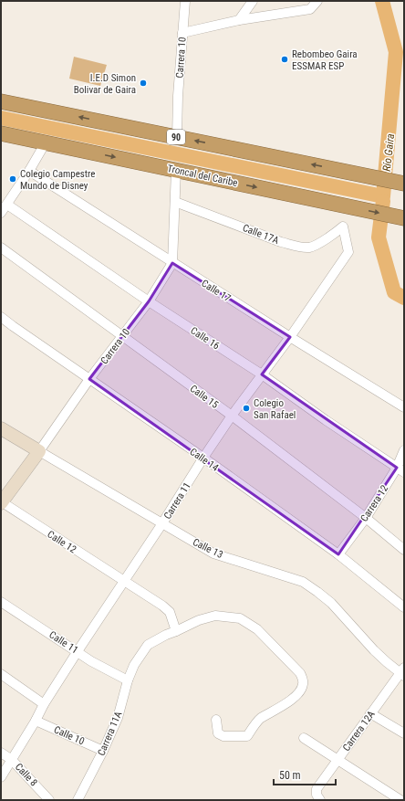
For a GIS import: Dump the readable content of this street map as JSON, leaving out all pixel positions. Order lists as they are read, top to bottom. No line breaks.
{"streets":{"highway":["90","Troncal del Caribe"],"main road":["Carrera 10","Calle 13"],"street":["Calle 17A","Calle 17","Calle 16","Calle 15","Calle 14","Carrera 11","Carrera 12","Calle 12","Calle 11","Carrera 12A","Carrera 11A","Calle 10","Calle 8"]},"crossings":[["Carrera 10","90"],["Carrera 10","Troncal del Caribe"],["Carrera 10","Calle 17A"],["Carrera 10","Calle 17"],["Carrera 10","Calle 16"],["Carrera 10","Calle 15"],["Carrera 10","Calle 14"],["Carrera 10","Calle 12"],["Carrera 10","Calle 13"],["Calle 17A","Carrera 11"],["Calle 17","Carrera 11"],["Calle 16","Carrera 11"],["Calle 16","Carrera 12"],["Calle 15","Carrera 11"],["Calle 15","Carrera 12"],["Calle 14","Carrera 11"],["Calle 14","Carrera 12"],["Carrera 11","Calle 12"],["Carrera 11","Calle 13"],["Carrera 11","Calle 11"],["Carrera 11","Calle 10"],["Carrera 11","Calle 8"],["Calle 12","Carrera 11A"],["Calle 13","Carrera 12A"],["Calle 11","Carrera 11A"],["Carrera 11A","Calle 10"]],"water":["Río Gaira"],"places":["Rebombeo Gaira ESSMAR ESP","I.E.D Simon Bolivar de Gaira","Colegio Campestre Mundo de Disney","Colegio San Rafael"],"scale_bar":"50 m"}
